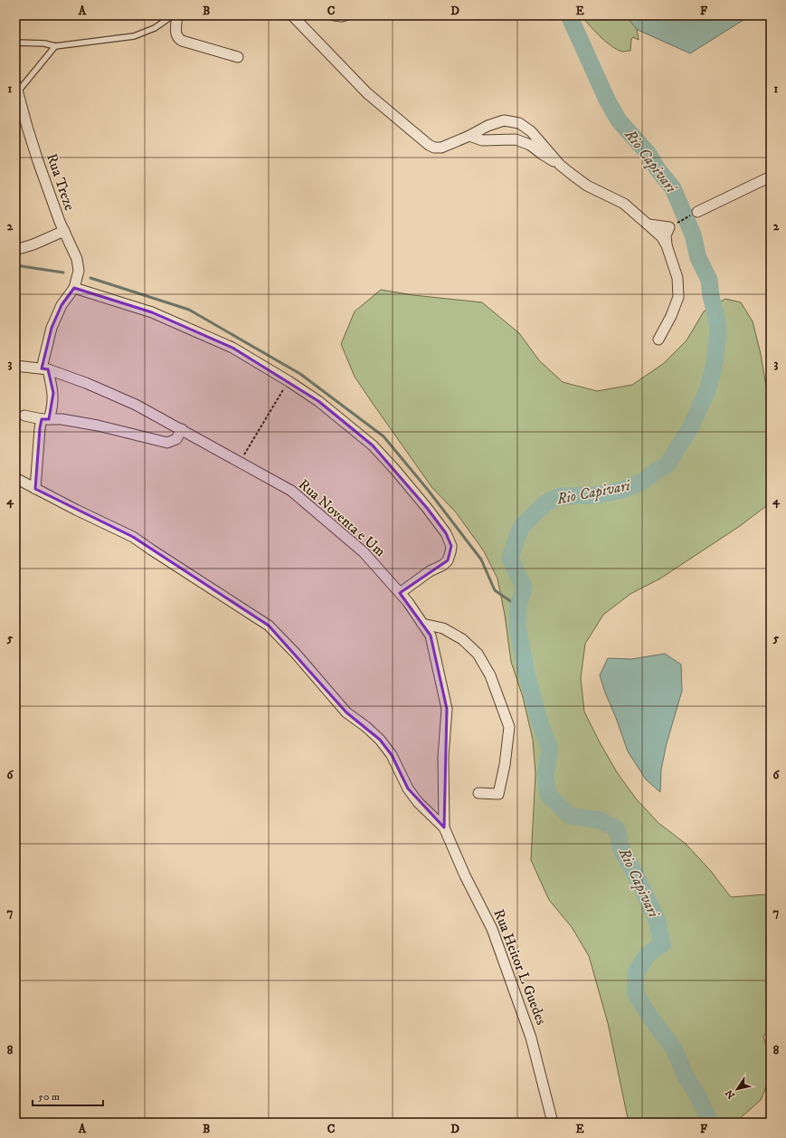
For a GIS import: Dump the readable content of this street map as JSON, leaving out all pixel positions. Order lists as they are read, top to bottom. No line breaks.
{"streets":{"street":["Rua Treze","Rua Noventa e Um","Rua Heitor L Guedes"]},"crossings":[["Rua Treze","Rua Noventa e Um"],["Rua Noventa e Um","Rua Heitor L Guedes"]],"water":["Rio Capivari"],"scale_bar":"50 m","north":"bottom left","grid":{"columns":["A","B","C","D","E","F"],"rows":["1","2","3","4","5","6","7","8"]}}
